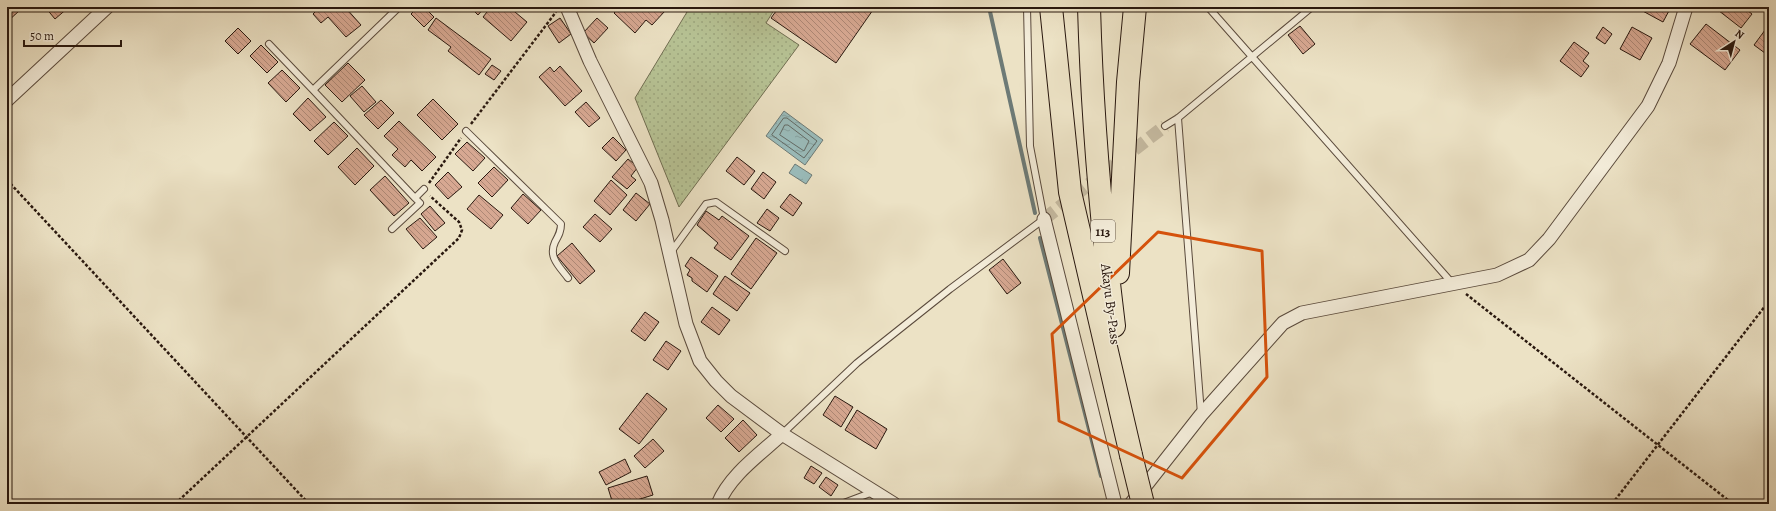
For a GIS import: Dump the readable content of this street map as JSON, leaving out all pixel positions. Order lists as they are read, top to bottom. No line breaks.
{"streets":{"highway":["113","Akayu By-Pass"]},"scale_bar":"50 m","north":"top right"}
